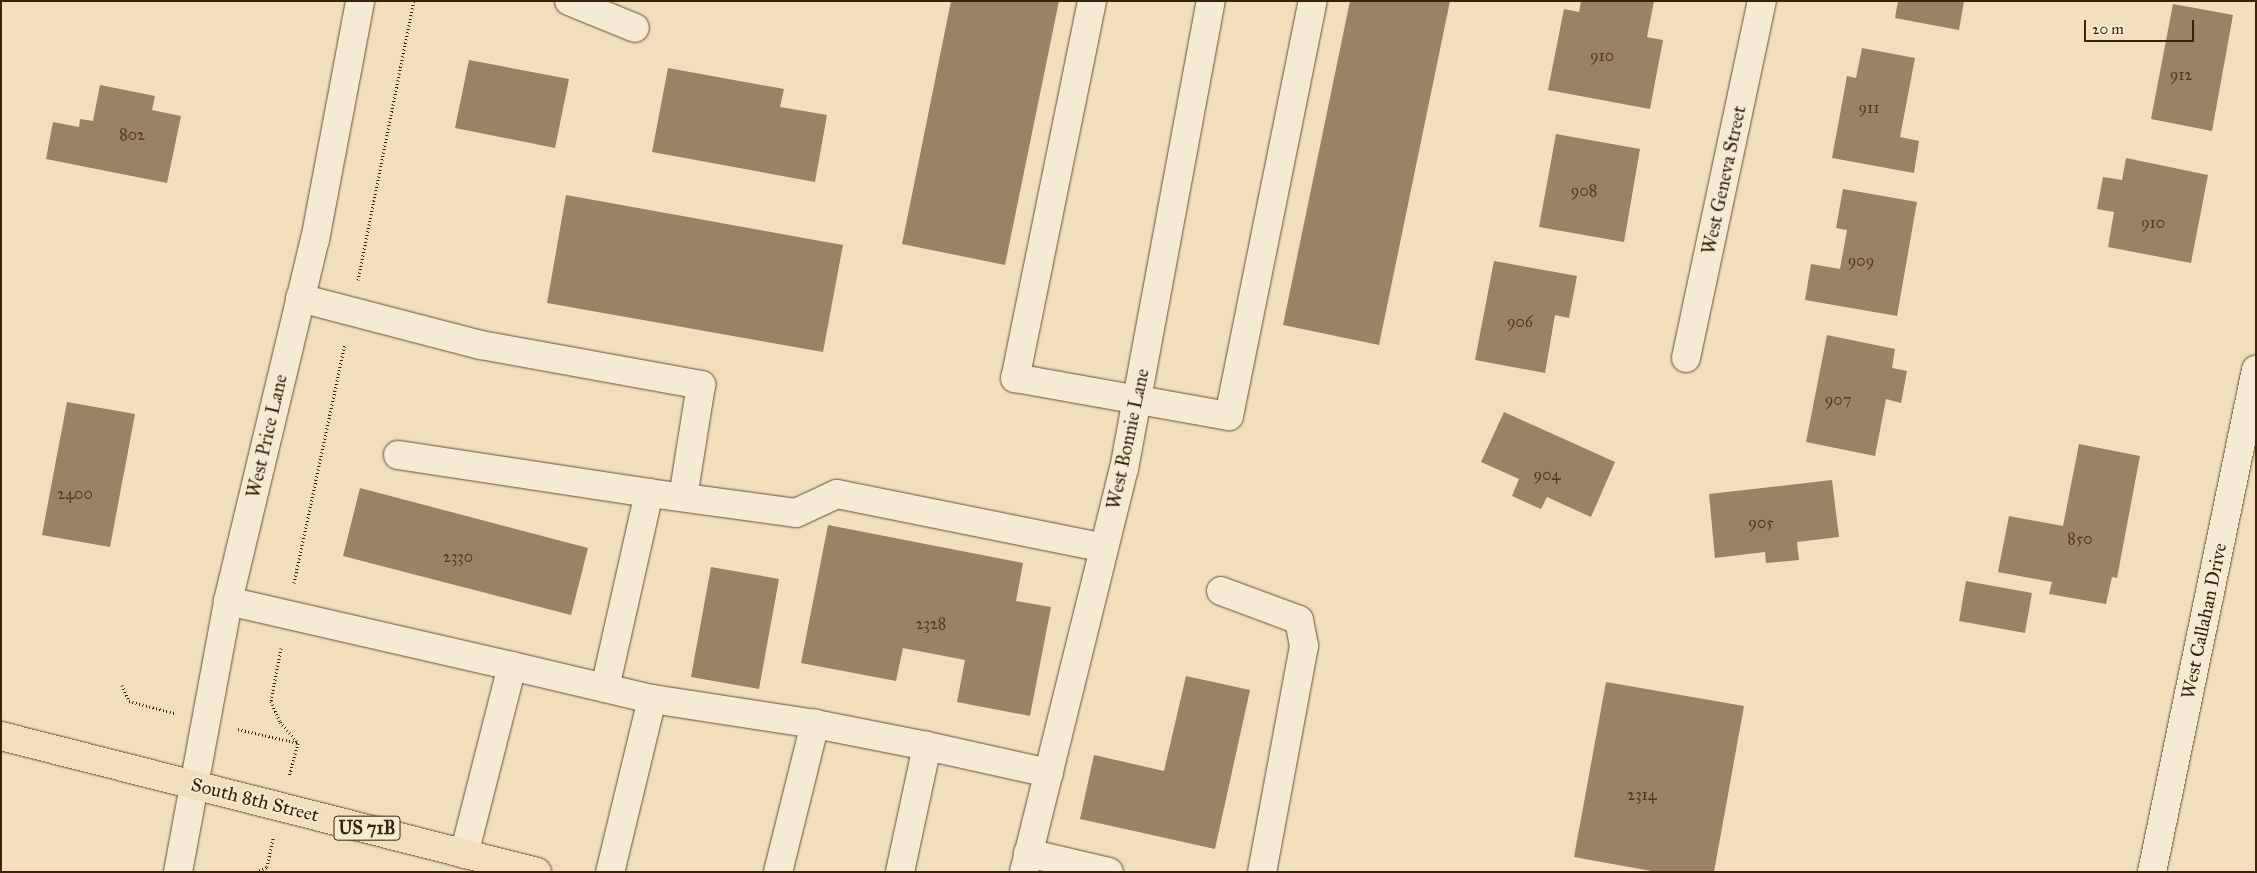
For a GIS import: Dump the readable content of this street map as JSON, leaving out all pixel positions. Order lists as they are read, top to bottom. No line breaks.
{"streets":{"main road":["South 8th Street","US 71B"],"street":["West Geneva Street","West Price Lane","West Bonnie Lane","West Callahan Drive"]},"crossings":[["West Price Lane","South 8th Street"]],"house_numbers":["910","912","911","802","908","910","909","906","907","904","2400","905","850","2330","2328","2314"],"scale_bar":"20 m"}
